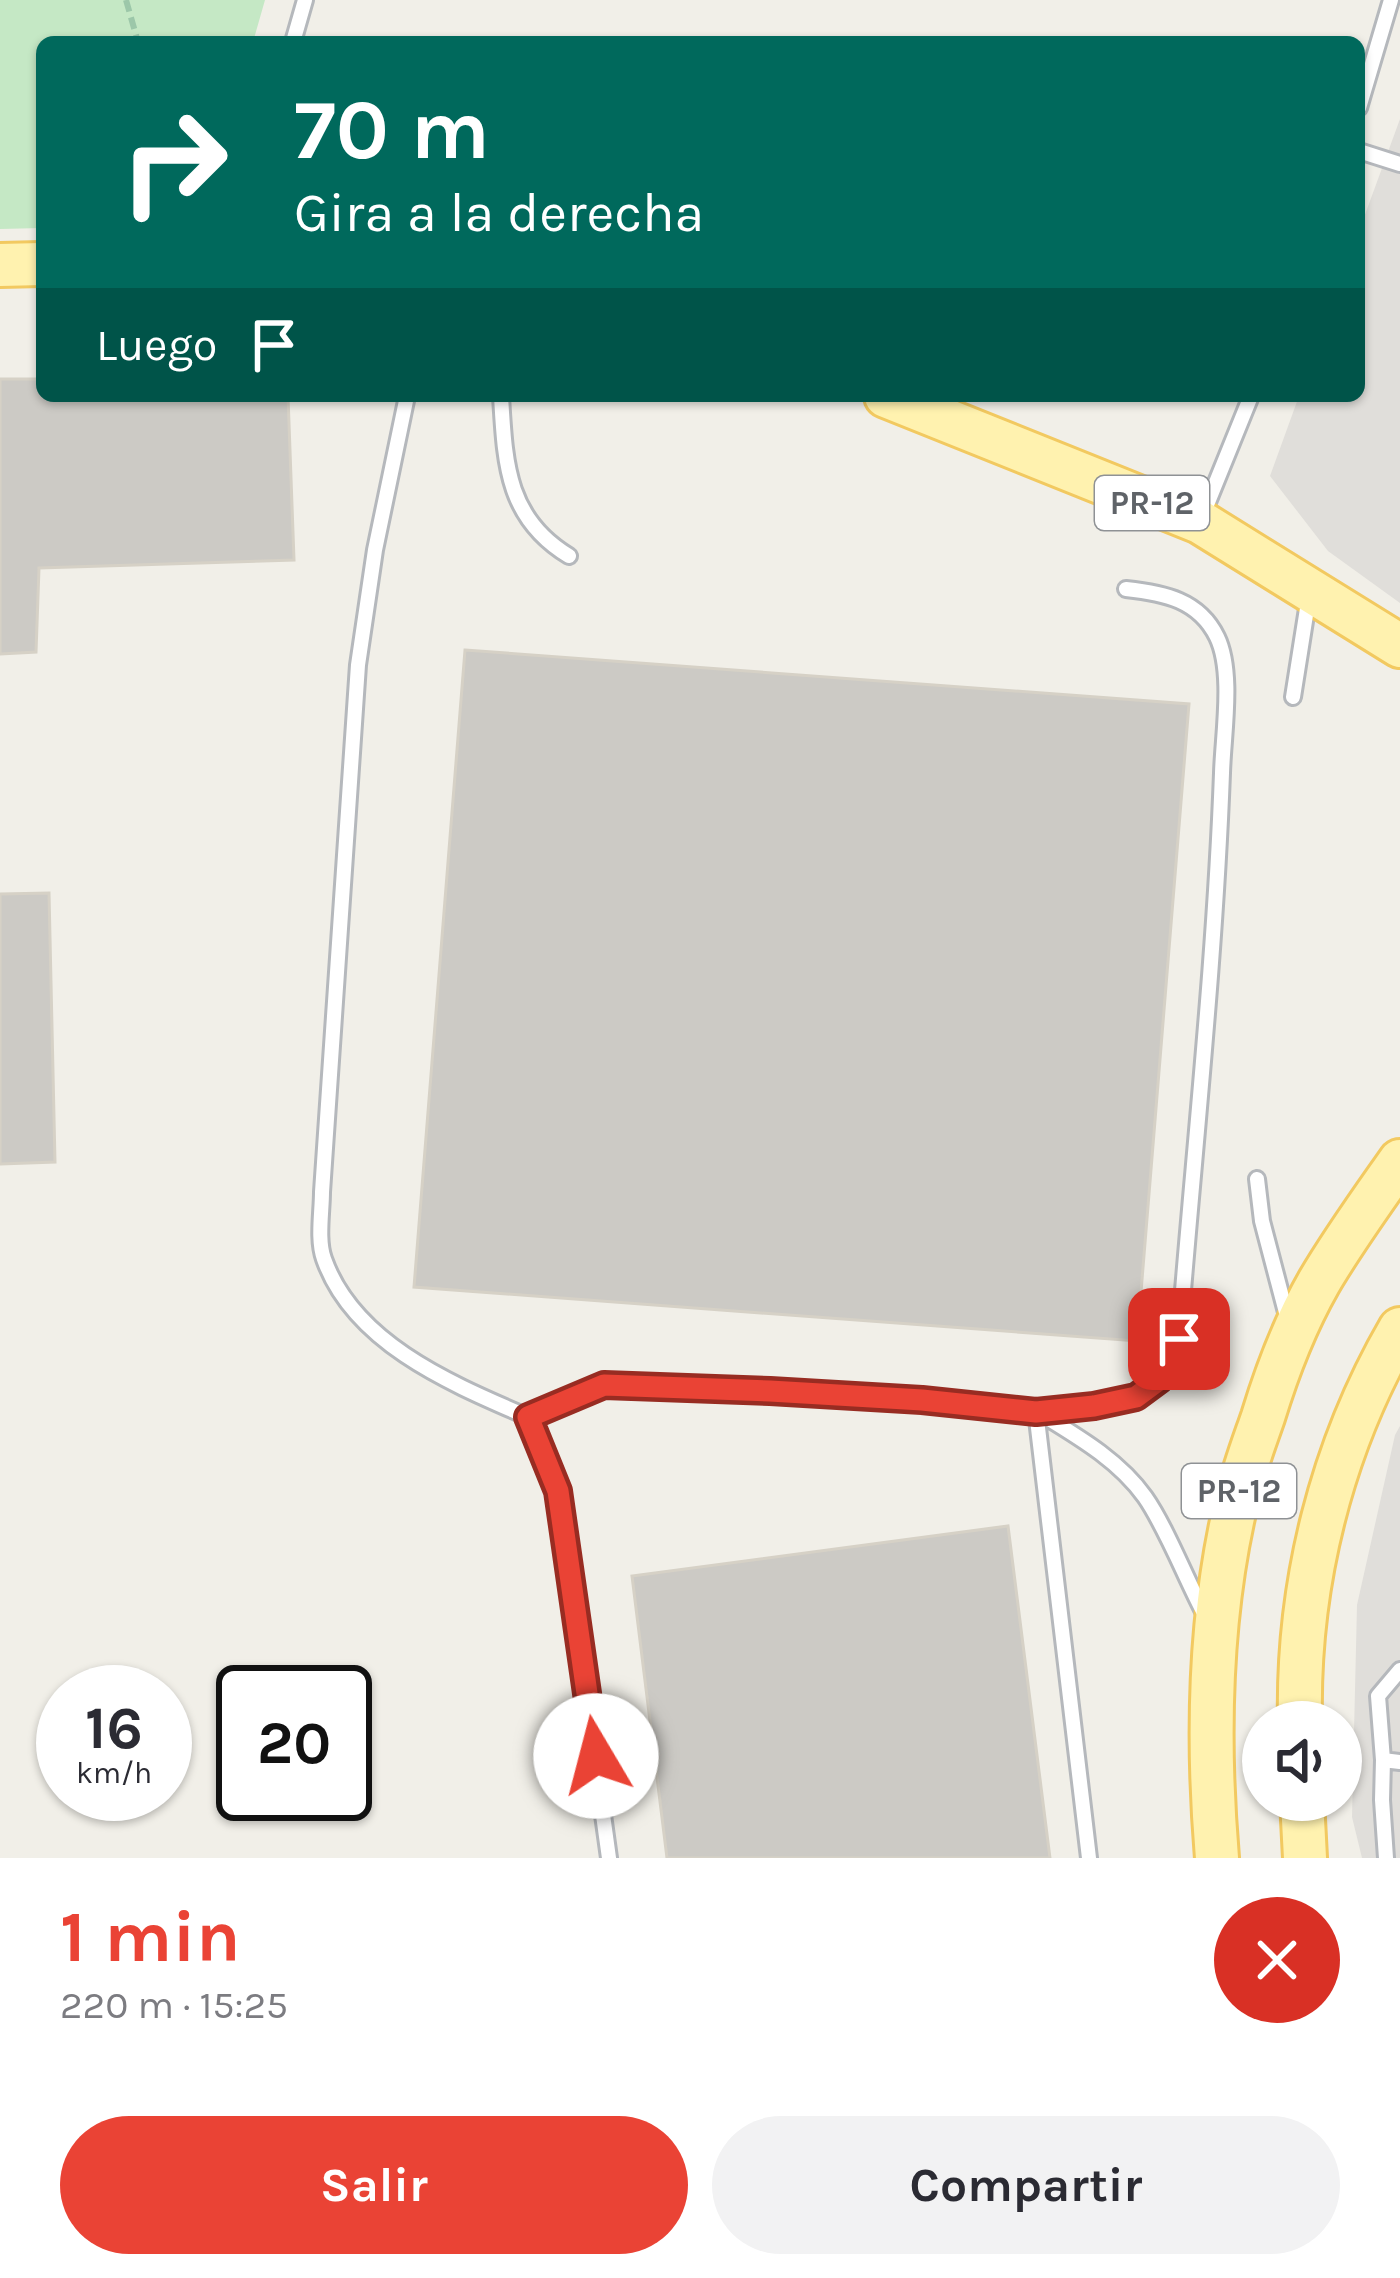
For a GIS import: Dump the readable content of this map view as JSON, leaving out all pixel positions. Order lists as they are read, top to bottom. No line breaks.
{"streets":{"main road":["PR-12"]},"page":{"turn":["70 m","Gira a la derecha"],"then":"Luego","speed":"16 km/h","limit":"20","heading":["1 min","220 m · 15:25"],"buttons":["Salir","Compartir"]}}
